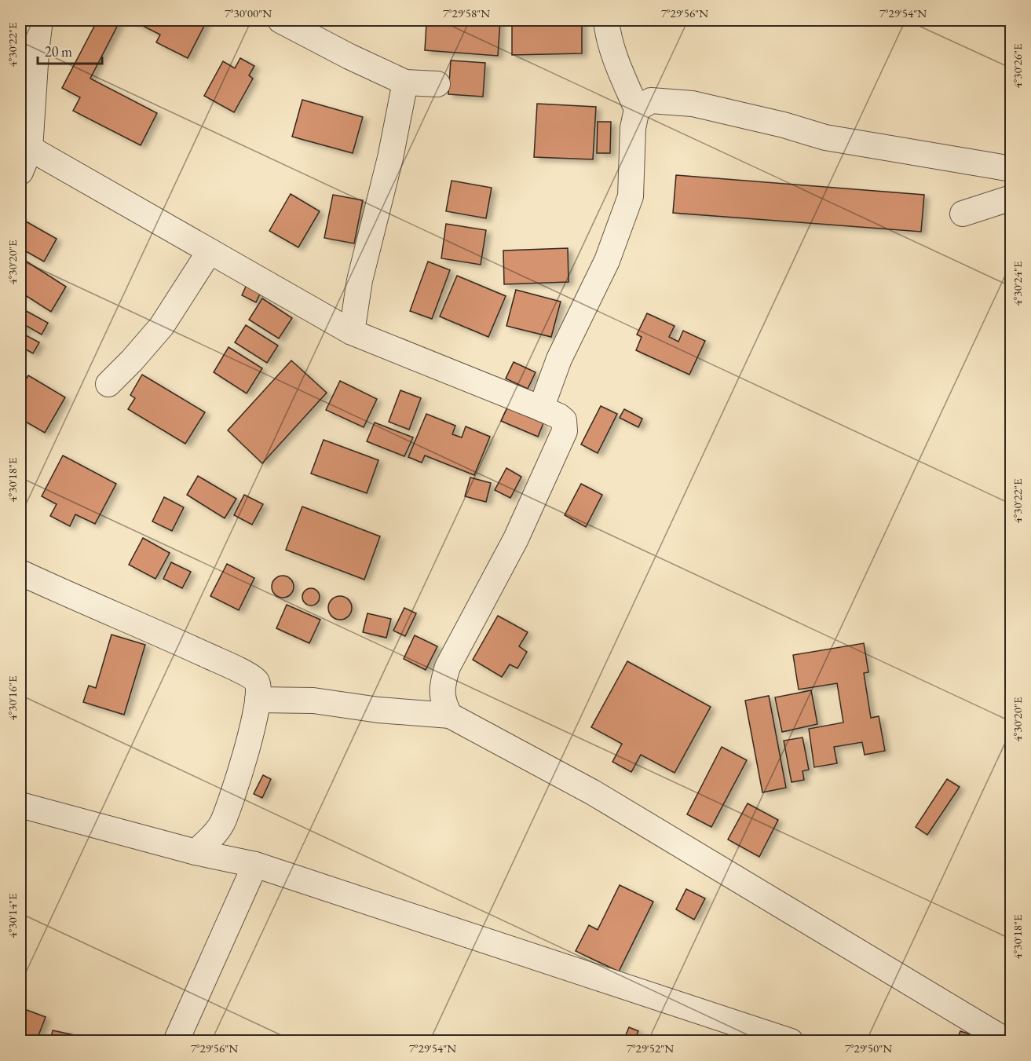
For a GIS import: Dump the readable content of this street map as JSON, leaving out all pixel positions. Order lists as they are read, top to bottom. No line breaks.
{"scale_bar":"20 m","coordinates":["7°30'00\"N","7°29'58\"N","7°29'56\"N","7°29'54\"N","4°30'22\"E","4°30'26\"E","4°30'20\"E","4°30'24\"E","4°30'18\"E","4°30'16\"E","4°30'14\"E","7°29'52\"N","7°29'50\"N"]}
